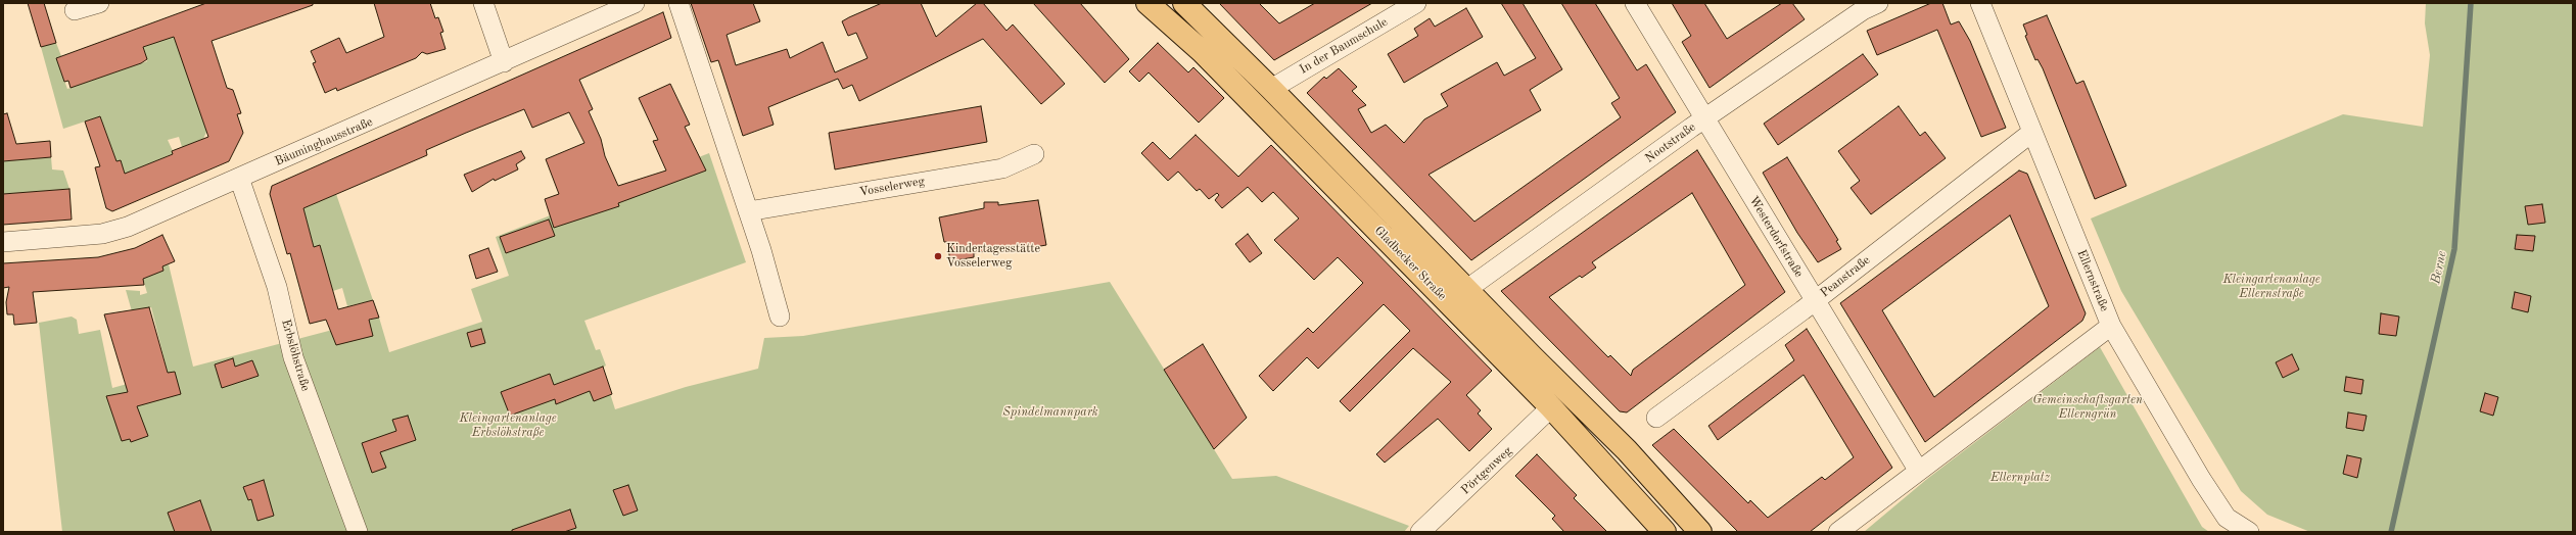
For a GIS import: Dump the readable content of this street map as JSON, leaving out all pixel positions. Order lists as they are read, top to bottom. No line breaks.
{"streets":{"main road":["Gladbecker Straße"],"street":["In der Baumschule","Bäuminghausstraße","Nootstraße","Vosselerweg","Westerdorfstraße","Peanstraße","Ellernstraße","Erbslöhstraße","Pörtgenweg"]},"crossings":[["In der Baumschule","Gladbecker Straße"],["Bäuminghausstraße","Erbslöhstraße"],["Nootstraße","Westerdorfstraße"],["Nootstraße","Gladbecker Straße"],["Westerdorfstraße","Peanstraße"],["Gladbecker Straße","Pörtgenweg"],["Peanstraße","Ellernstraße"]],"water":["Berne"],"parks":["Kleingartenanlage Ellernstraße","Gemeinschaftsgarten Ellerngrün","Spindelmannpark","Kleingartenanlage Erbslöhstraße","Ellernplatz"],"places":["Kindertagesstätte Vosselerweg"]}
